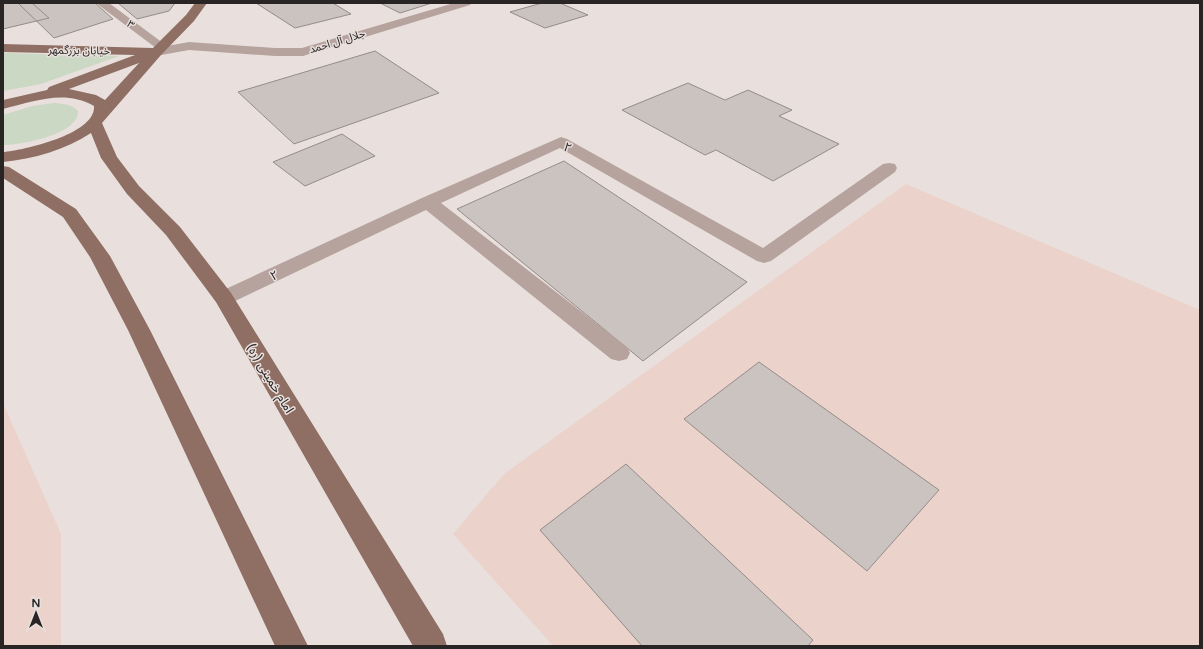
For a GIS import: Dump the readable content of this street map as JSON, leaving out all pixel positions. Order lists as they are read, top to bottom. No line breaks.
{"streets":{"main road":["خیابان بزرگمهر","امام خمینی (ره)"],"street":["۳","جلال آل احمد","۲"]},"crossings":[["۳","جلال آل احمد"],["۳","خیابان بزرگمهر"],["جلال آل احمد","خیابان بزرگمهر"],["۲","امام خمینی (ره)"]],"north":"top"}
